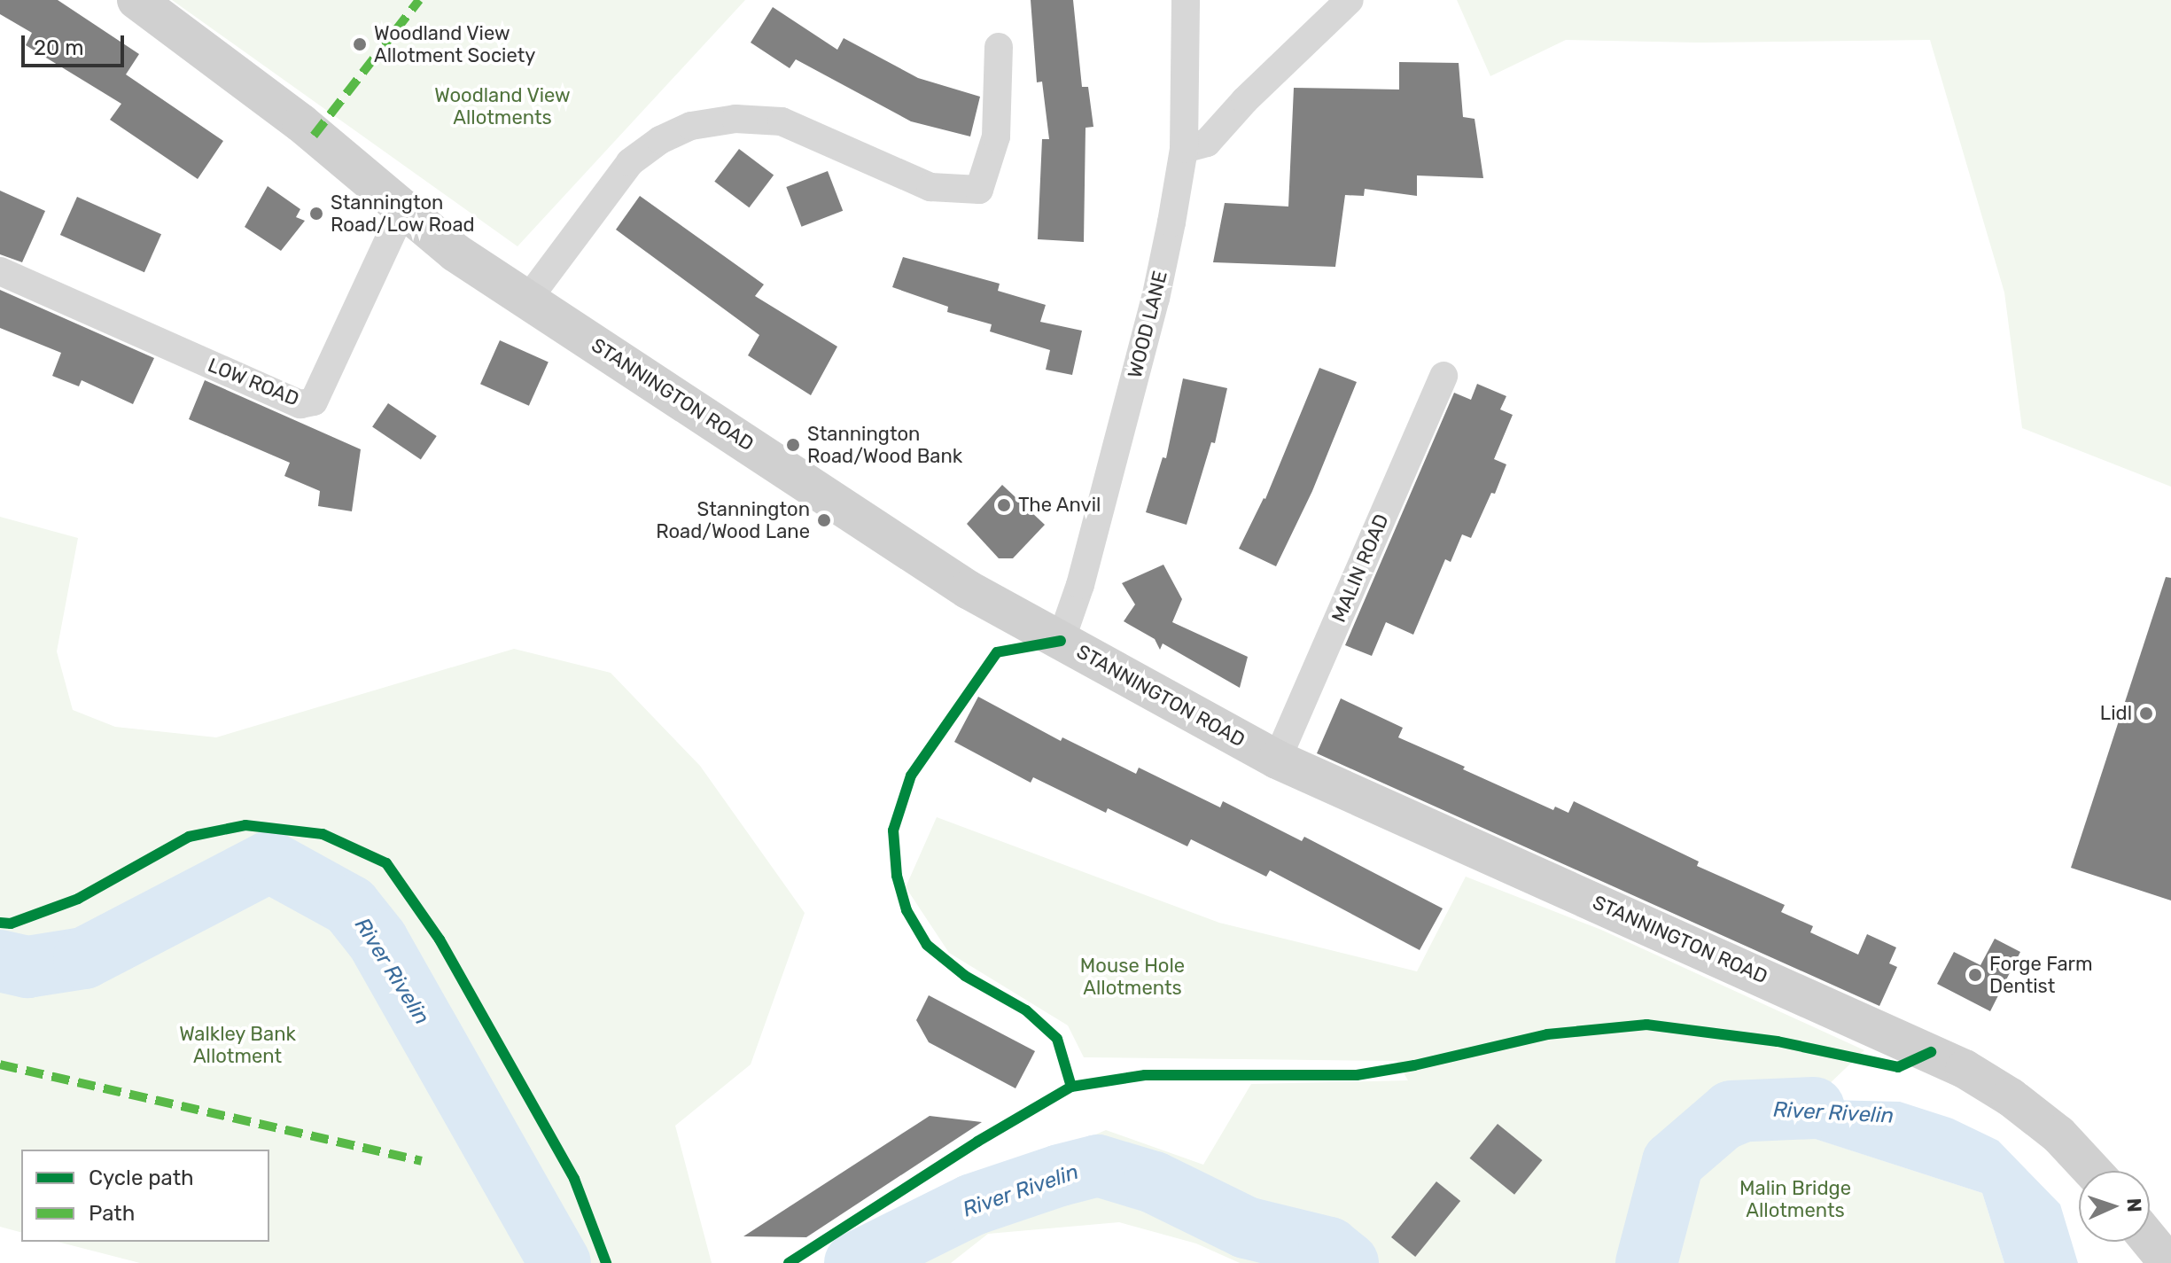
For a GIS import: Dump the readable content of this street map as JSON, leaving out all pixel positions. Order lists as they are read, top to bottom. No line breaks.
{"streets":{"main road":["STANNINGTON ROAD"],"street":["WOOD LANE","LOW ROAD","MALIN ROAD"]},"crossings":[["WOOD LANE","STANNINGTON ROAD"],["LOW ROAD","STANNINGTON ROAD"],["STANNINGTON ROAD","MALIN ROAD"]],"water":["River Rivelin"],"parks":["Woodland View Allotments","Mouse Hole Allotments","Walkley Bank Allotment","Malin Bridge Allotments"],"places":["Woodland View Allotment Society","Stannington Road/Low Road","Stannington Road/Wood Bank","The Anvil","Stannington Road/Wood Lane","Lidl","Forge Farm Dentist"],"legend":["Cycle path","Path"],"scale_bar":"20 m","north":"right"}
